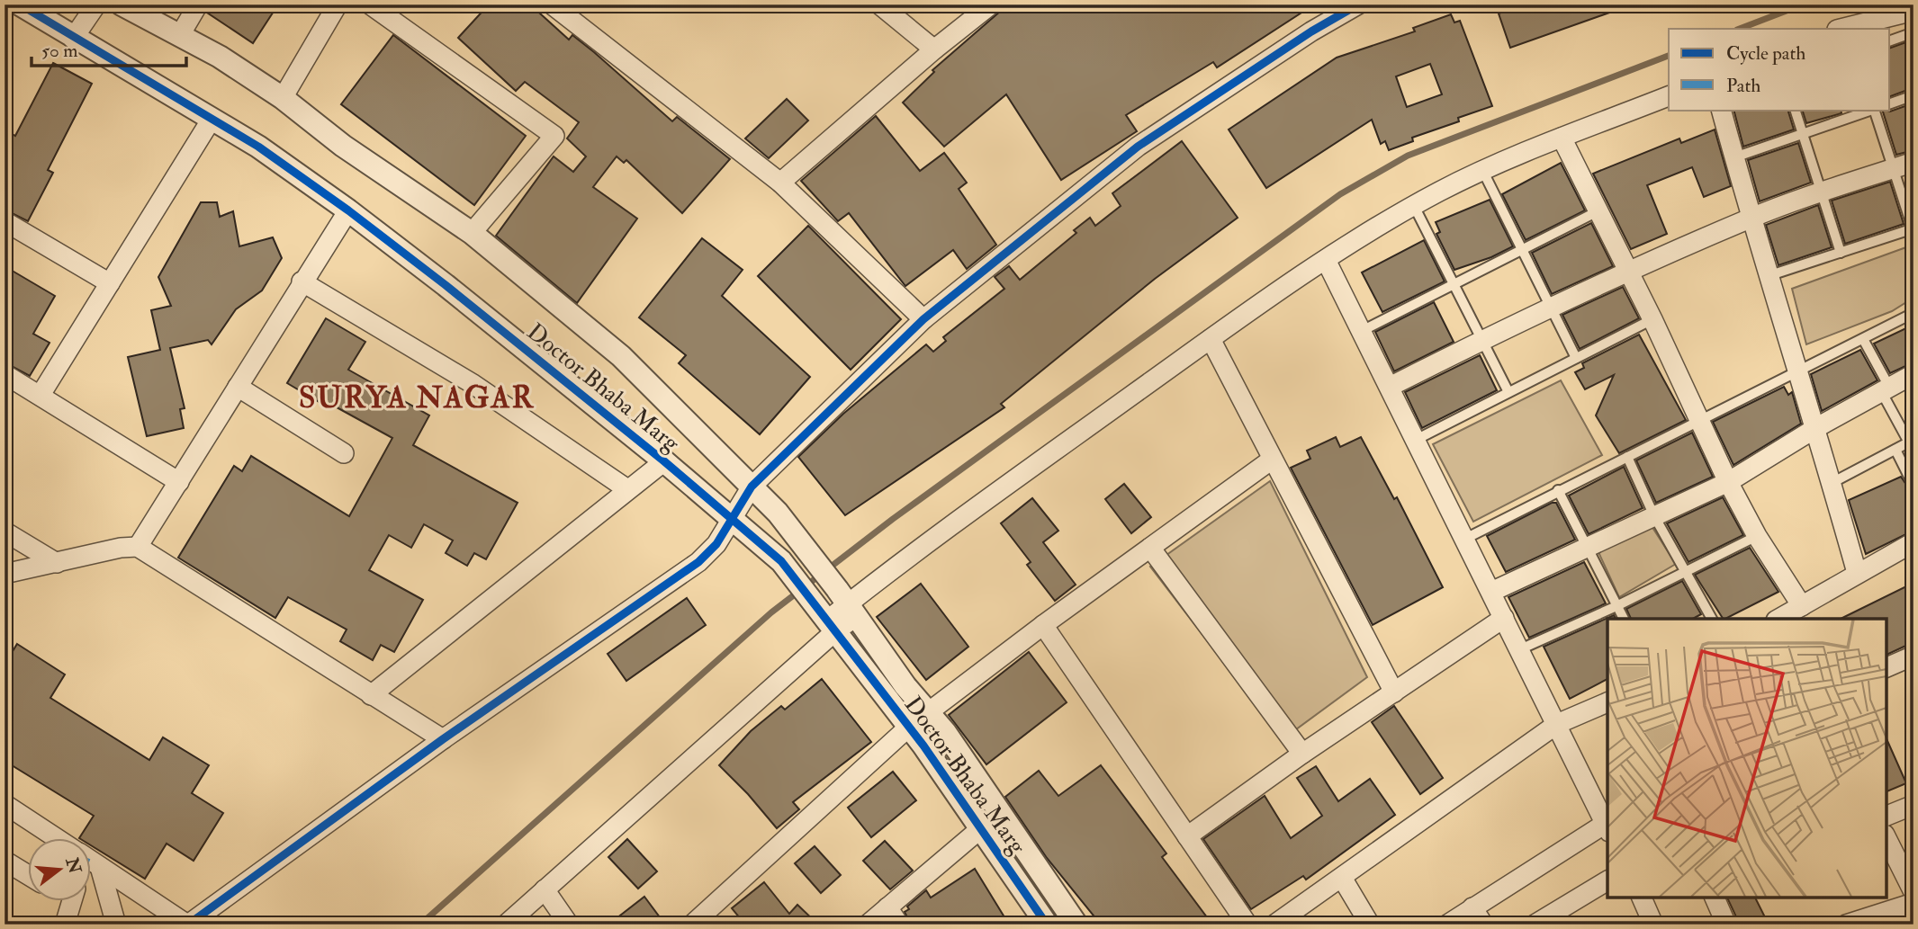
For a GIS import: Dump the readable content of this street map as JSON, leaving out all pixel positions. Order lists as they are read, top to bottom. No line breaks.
{"streets":{"street":["Doctor Bhaba Marg"]},"districts":["SURYA NAGAR"],"legend":["Cycle path","Path"],"scale_bar":"50 m","north":"right"}
